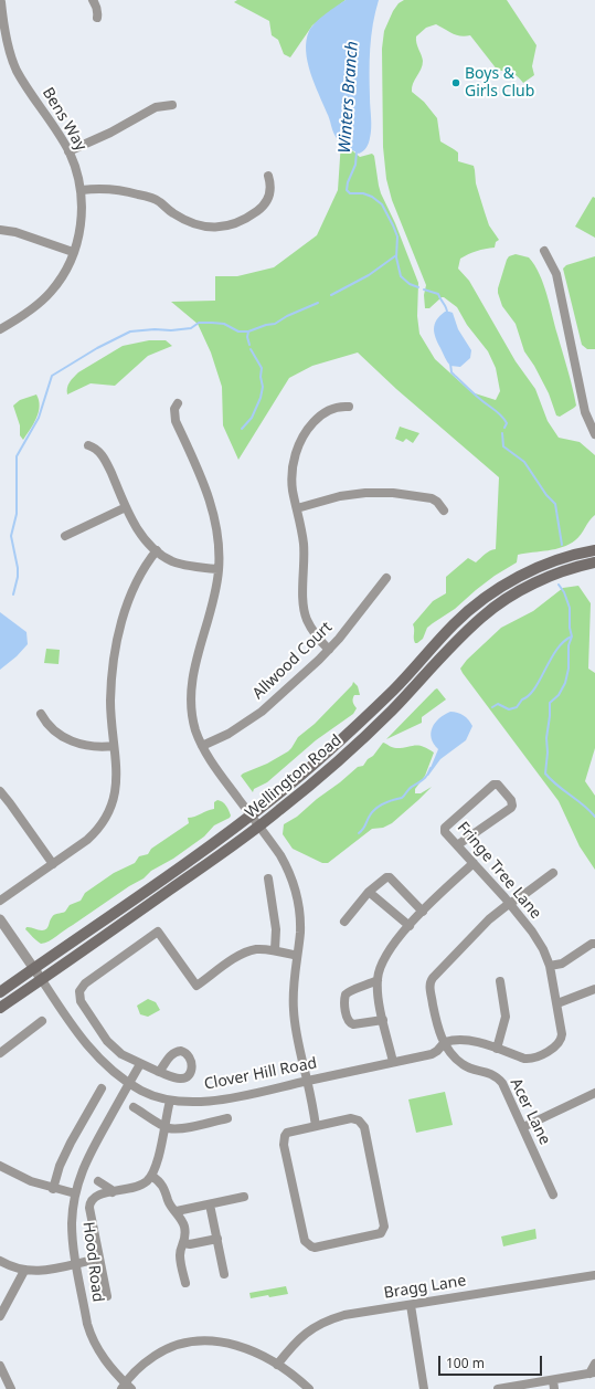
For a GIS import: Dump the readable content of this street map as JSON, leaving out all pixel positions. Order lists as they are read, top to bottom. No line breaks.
{"streets":{"main road":["Wellington Road"],"street":["Bens Way","Allwood Court","Fringe Tree Lane","Clover Hill Road","Acer Lane","Hood Road","Bragg Lane"]},"crossings":[["Wellington Road","Clover Hill Road"],["Fringe Tree Lane","Clover Hill Road"],["Fringe Tree Lane","Acer Lane"],["Clover Hill Road","Acer Lane"],["Clover Hill Road","Hood Road"]],"water":["Winters Branch"],"places":["Boys & Girls Club"],"scale_bar":"100 m"}
